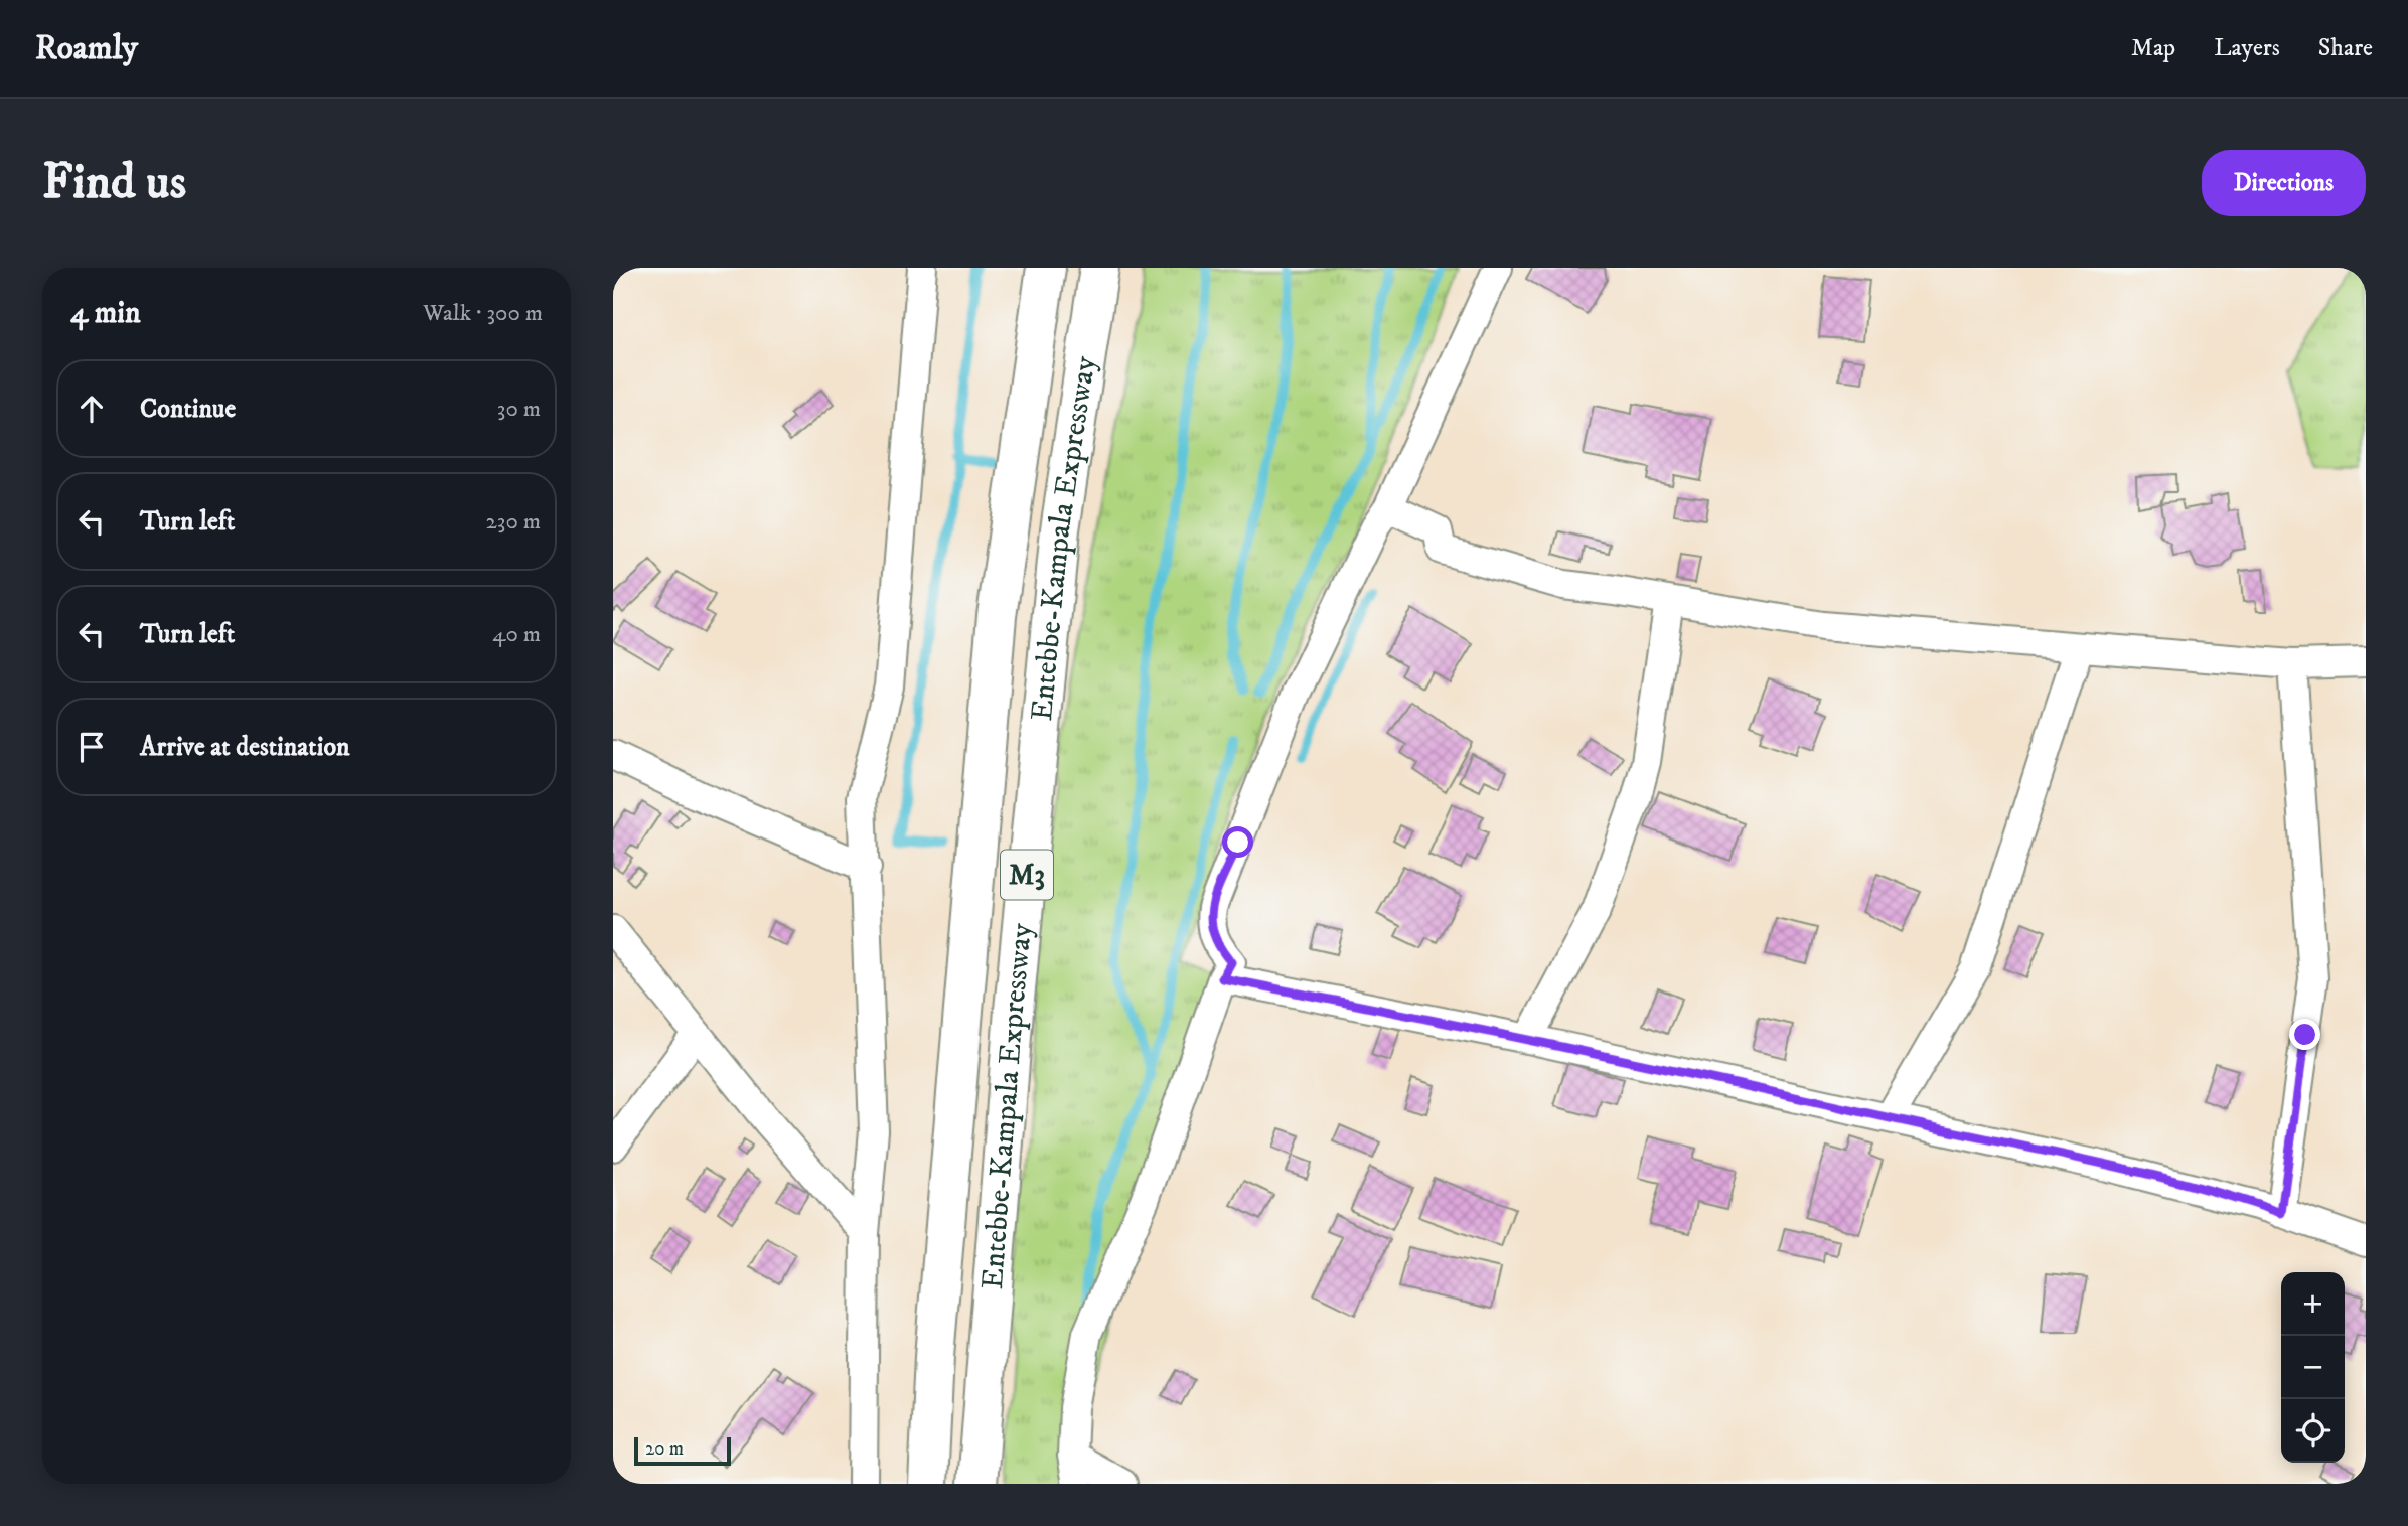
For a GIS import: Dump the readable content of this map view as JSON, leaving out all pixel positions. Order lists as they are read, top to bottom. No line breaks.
{"streets":{"highway":["Entebbe-Kampala Expressway","M3"]},"scale_bar":"20 m","page":{"header":"Roamly","nav":["Map","Layers","Share"],"buttons":"Directions","title":"Find us","heading":["4 min","Walk · 300 m"],"list":[["Continue","30 m"],["Turn left","230 m"],["Turn left","40 m"],"Arrive at destination"],"map_buttons":["+","−"],"scale":"20 m"}}
